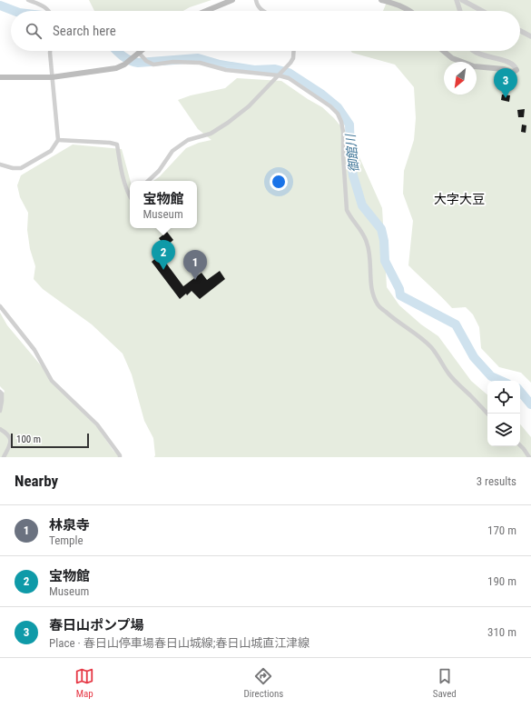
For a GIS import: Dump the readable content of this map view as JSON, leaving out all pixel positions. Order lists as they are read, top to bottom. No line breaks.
{"districts":["大字大豆"],"water":["御館川"],"scale_bar":"100 m","north":"bottom left","page":{"search":"Search here","pins":["3","2","1"],"popup":["宝物館","Museum"],"scale":"100 m","heading":["Nearby","3 results"],"list":[{"mark":"1","name":"林泉寺","note":"Temple","value":"170 m"},{"mark":"2","name":"宝物館","note":"Museum","value":"190 m"},{"mark":"3","name":"春日山ポンプ場","note":"Place · 春日山停車場春日山城線;春日山城直江津線","value":"310 m"}],"nav":["Map","Directions","Saved"]}}
